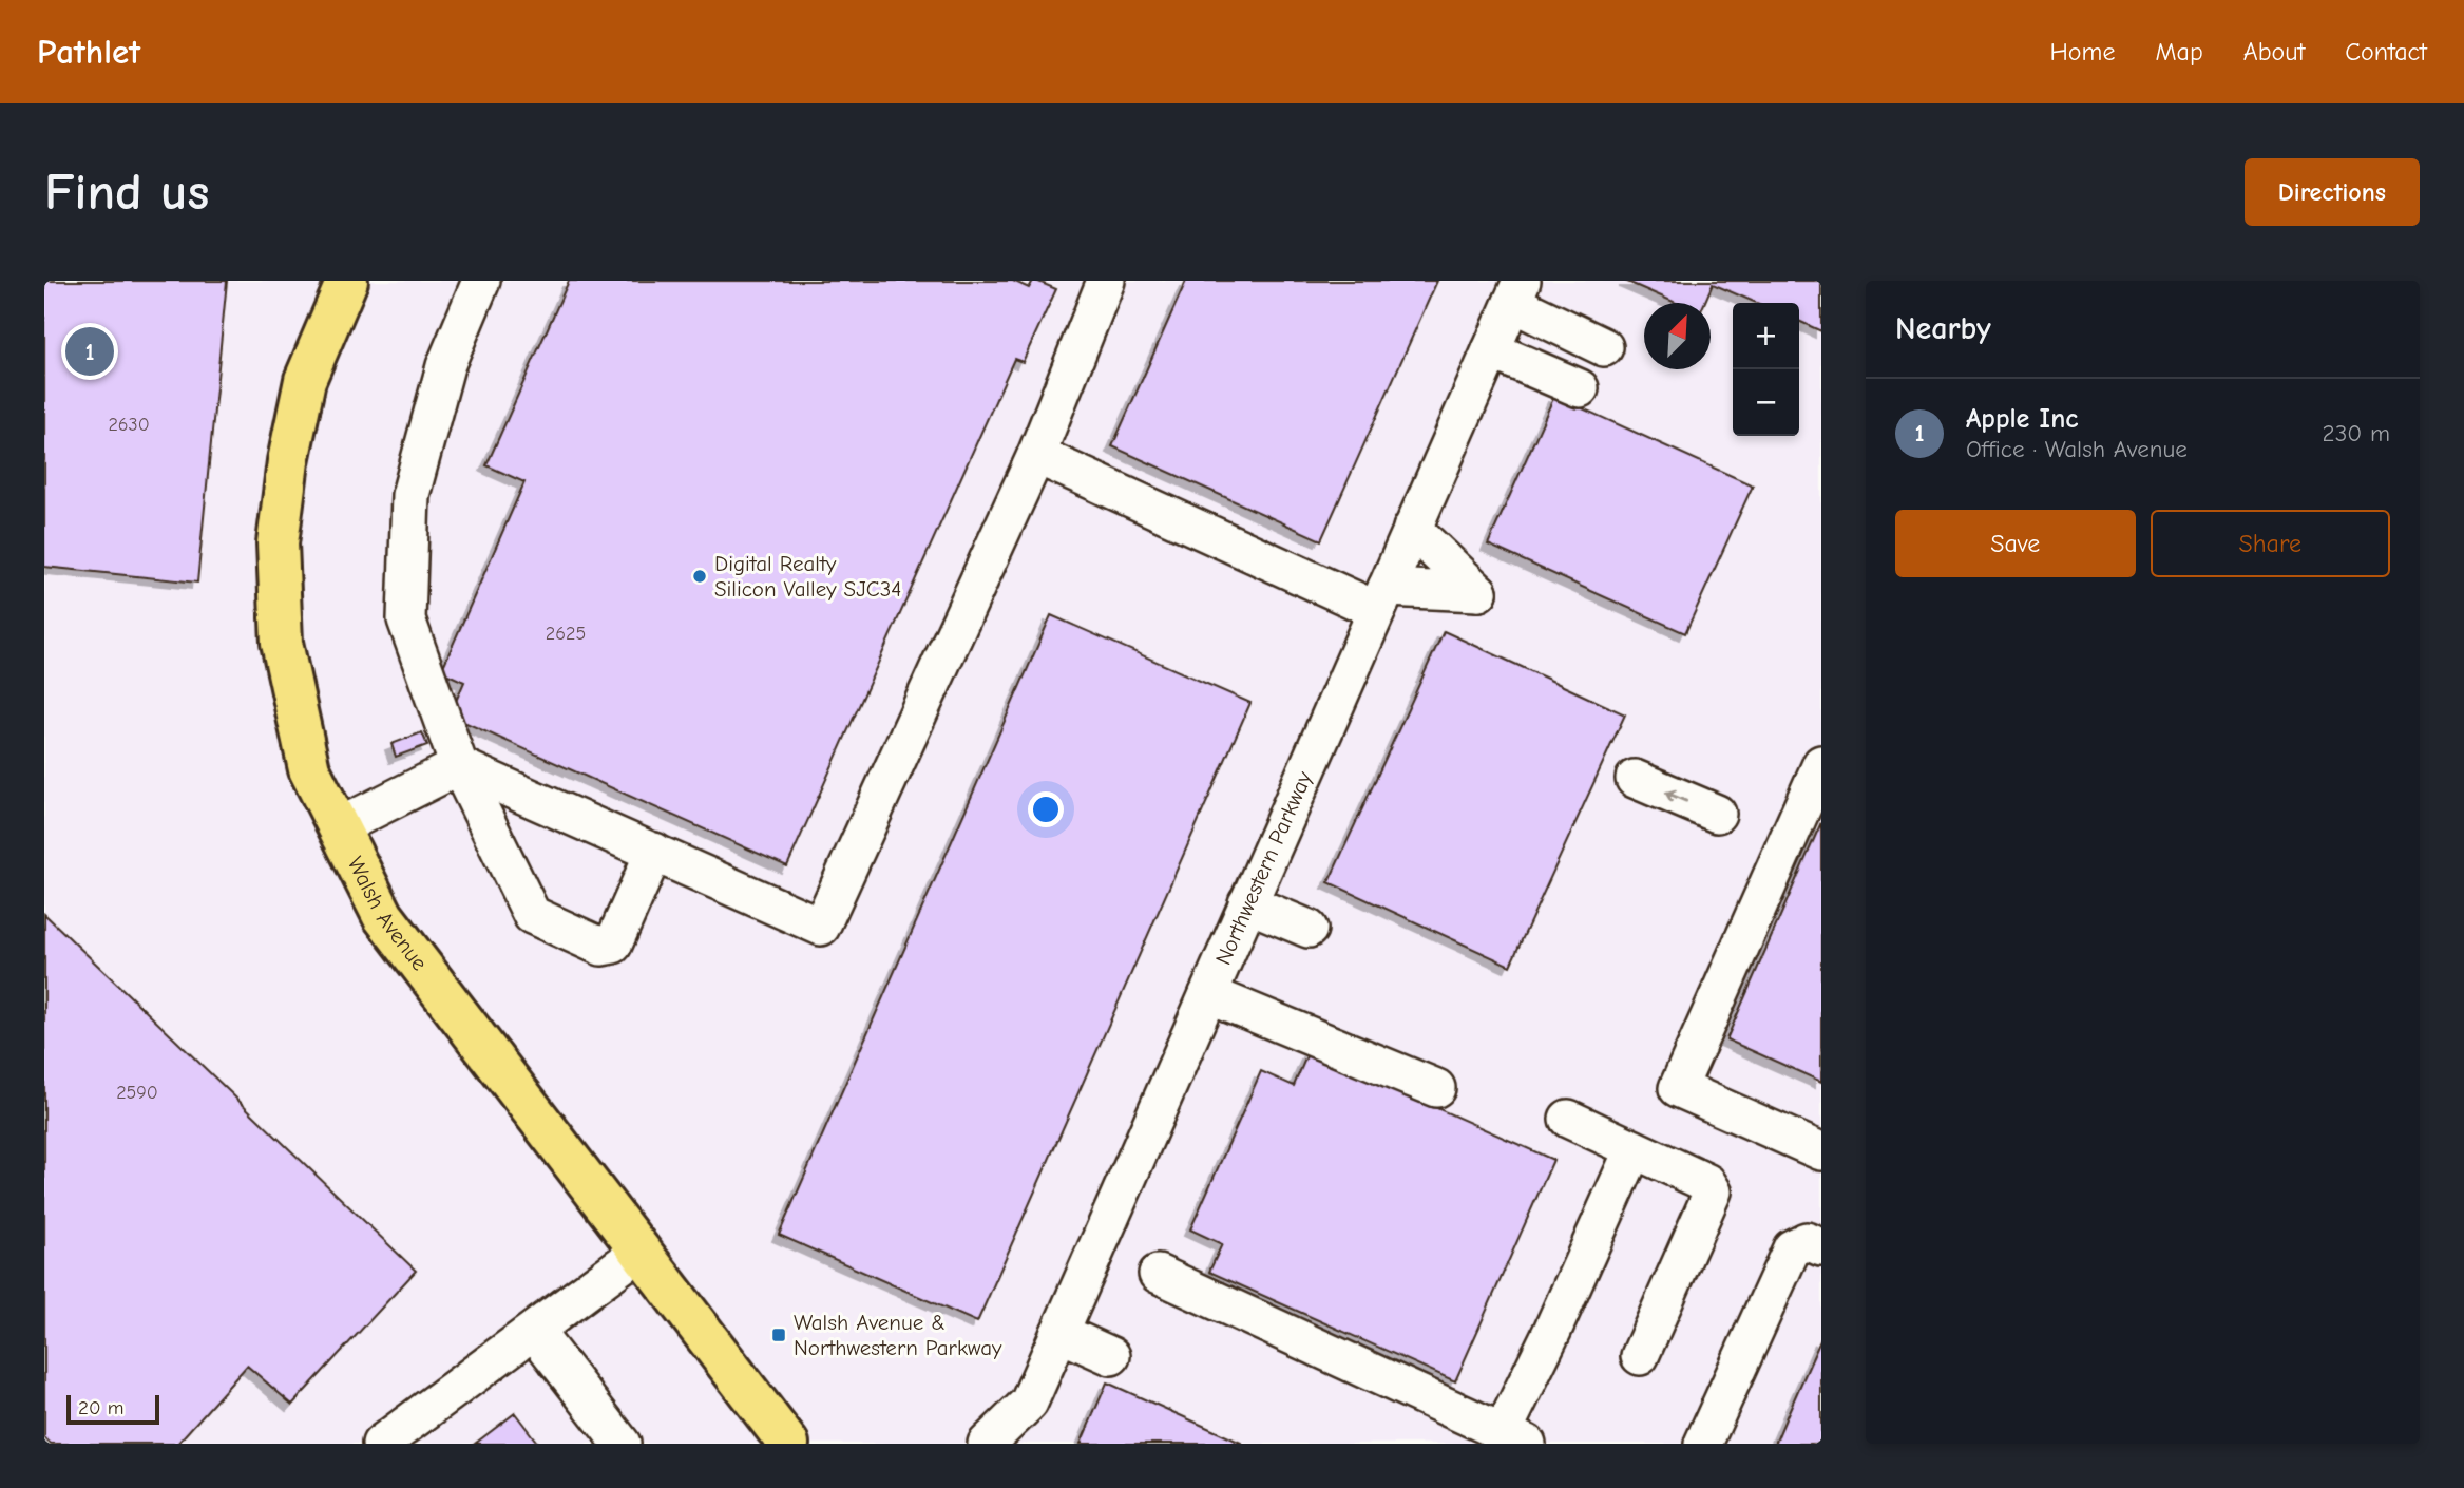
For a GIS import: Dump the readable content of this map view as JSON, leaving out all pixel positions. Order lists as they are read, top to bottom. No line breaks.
{"streets":{"main road":["Walsh Avenue"],"street":["Northwestern Parkway"]},"places":{"other":["Digital Realty Silicon Valley SJC34"],"transit":["Walsh Avenue & Northwestern Parkway"]},"house_numbers":["2630","2625","2590"],"scale_bar":"20 m","north":"top right","page":{"header":"Pathlet","nav":["Home","Map","About","Contact"],"buttons":["Directions",["Save","Share"]],"title":"Find us","heading":"Nearby","map_buttons":["+","−"],"pins":"1","list":[{"mark":"1","name":"Apple Inc","note":"Office · Walsh Avenue","value":"230 m"}],"scale":"20 m"}}
